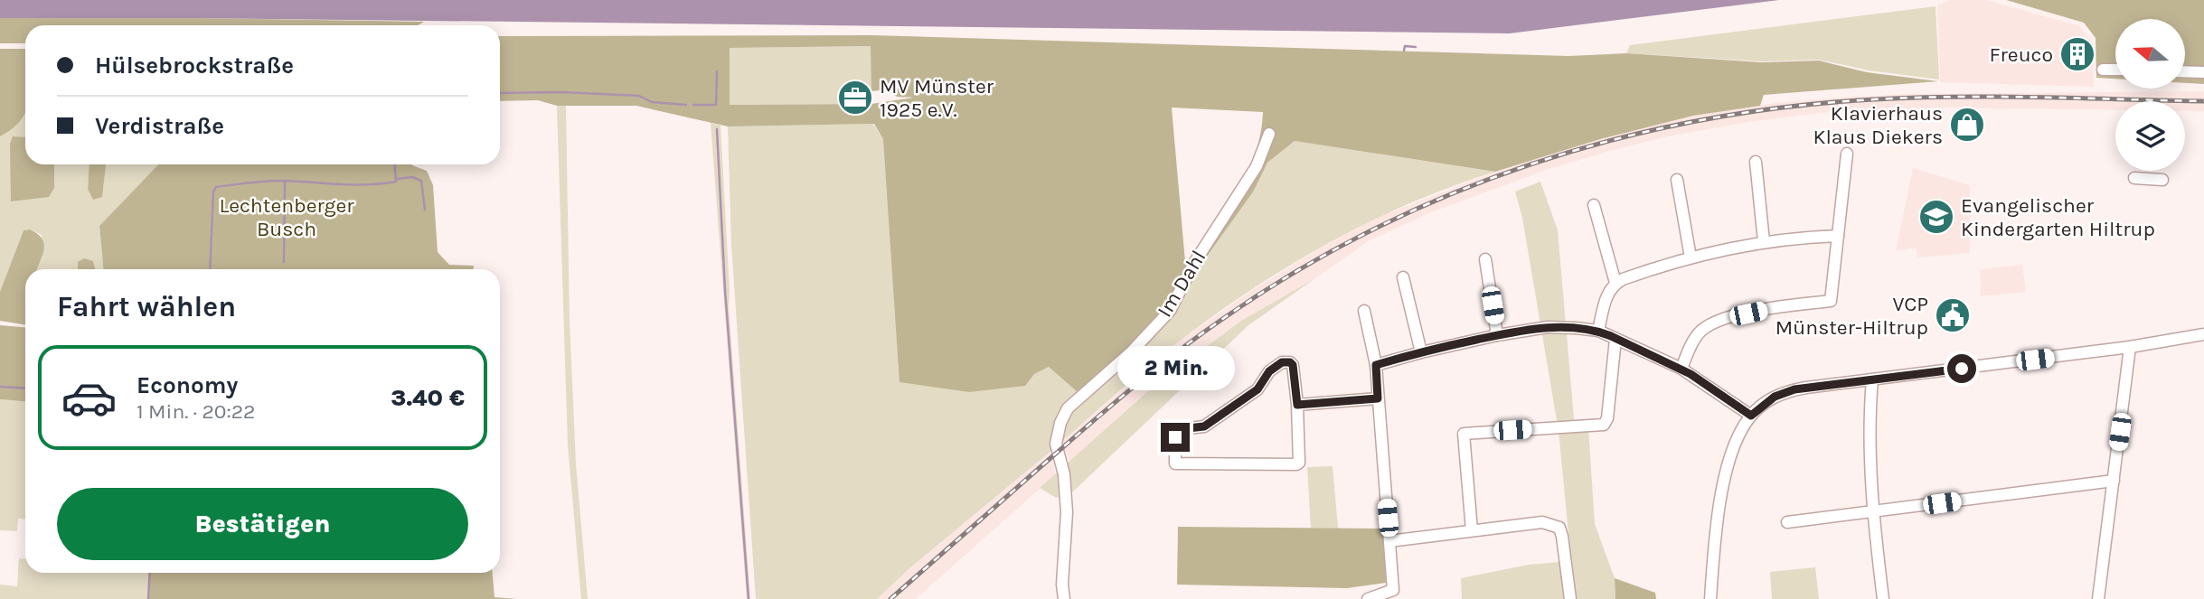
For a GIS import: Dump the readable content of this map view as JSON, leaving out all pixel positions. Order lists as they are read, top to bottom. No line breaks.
{"streets":{"street":["Im Dahl"]},"parks":["Lechtenberger Busch"],"places":{"building":["Freuco"],"office":["MV Münster 1925 e.V."],"shop":["Klavierhaus Klaus Diekers"],"school or university":["Evangelischer Kindergarten Hiltrup"],"public building":["VCP Münster-Hiltrup"]},"north":"left","page":{"banner":["Hülsebrockstraße","Verdistraße"],"heading":"Fahrt wählen","list":[{"name":"Economy","note":"1 Min. · 20:22","value":"3.40 €"}],"bubble":"2 Min.","buttons":"Bestätigen"}}
